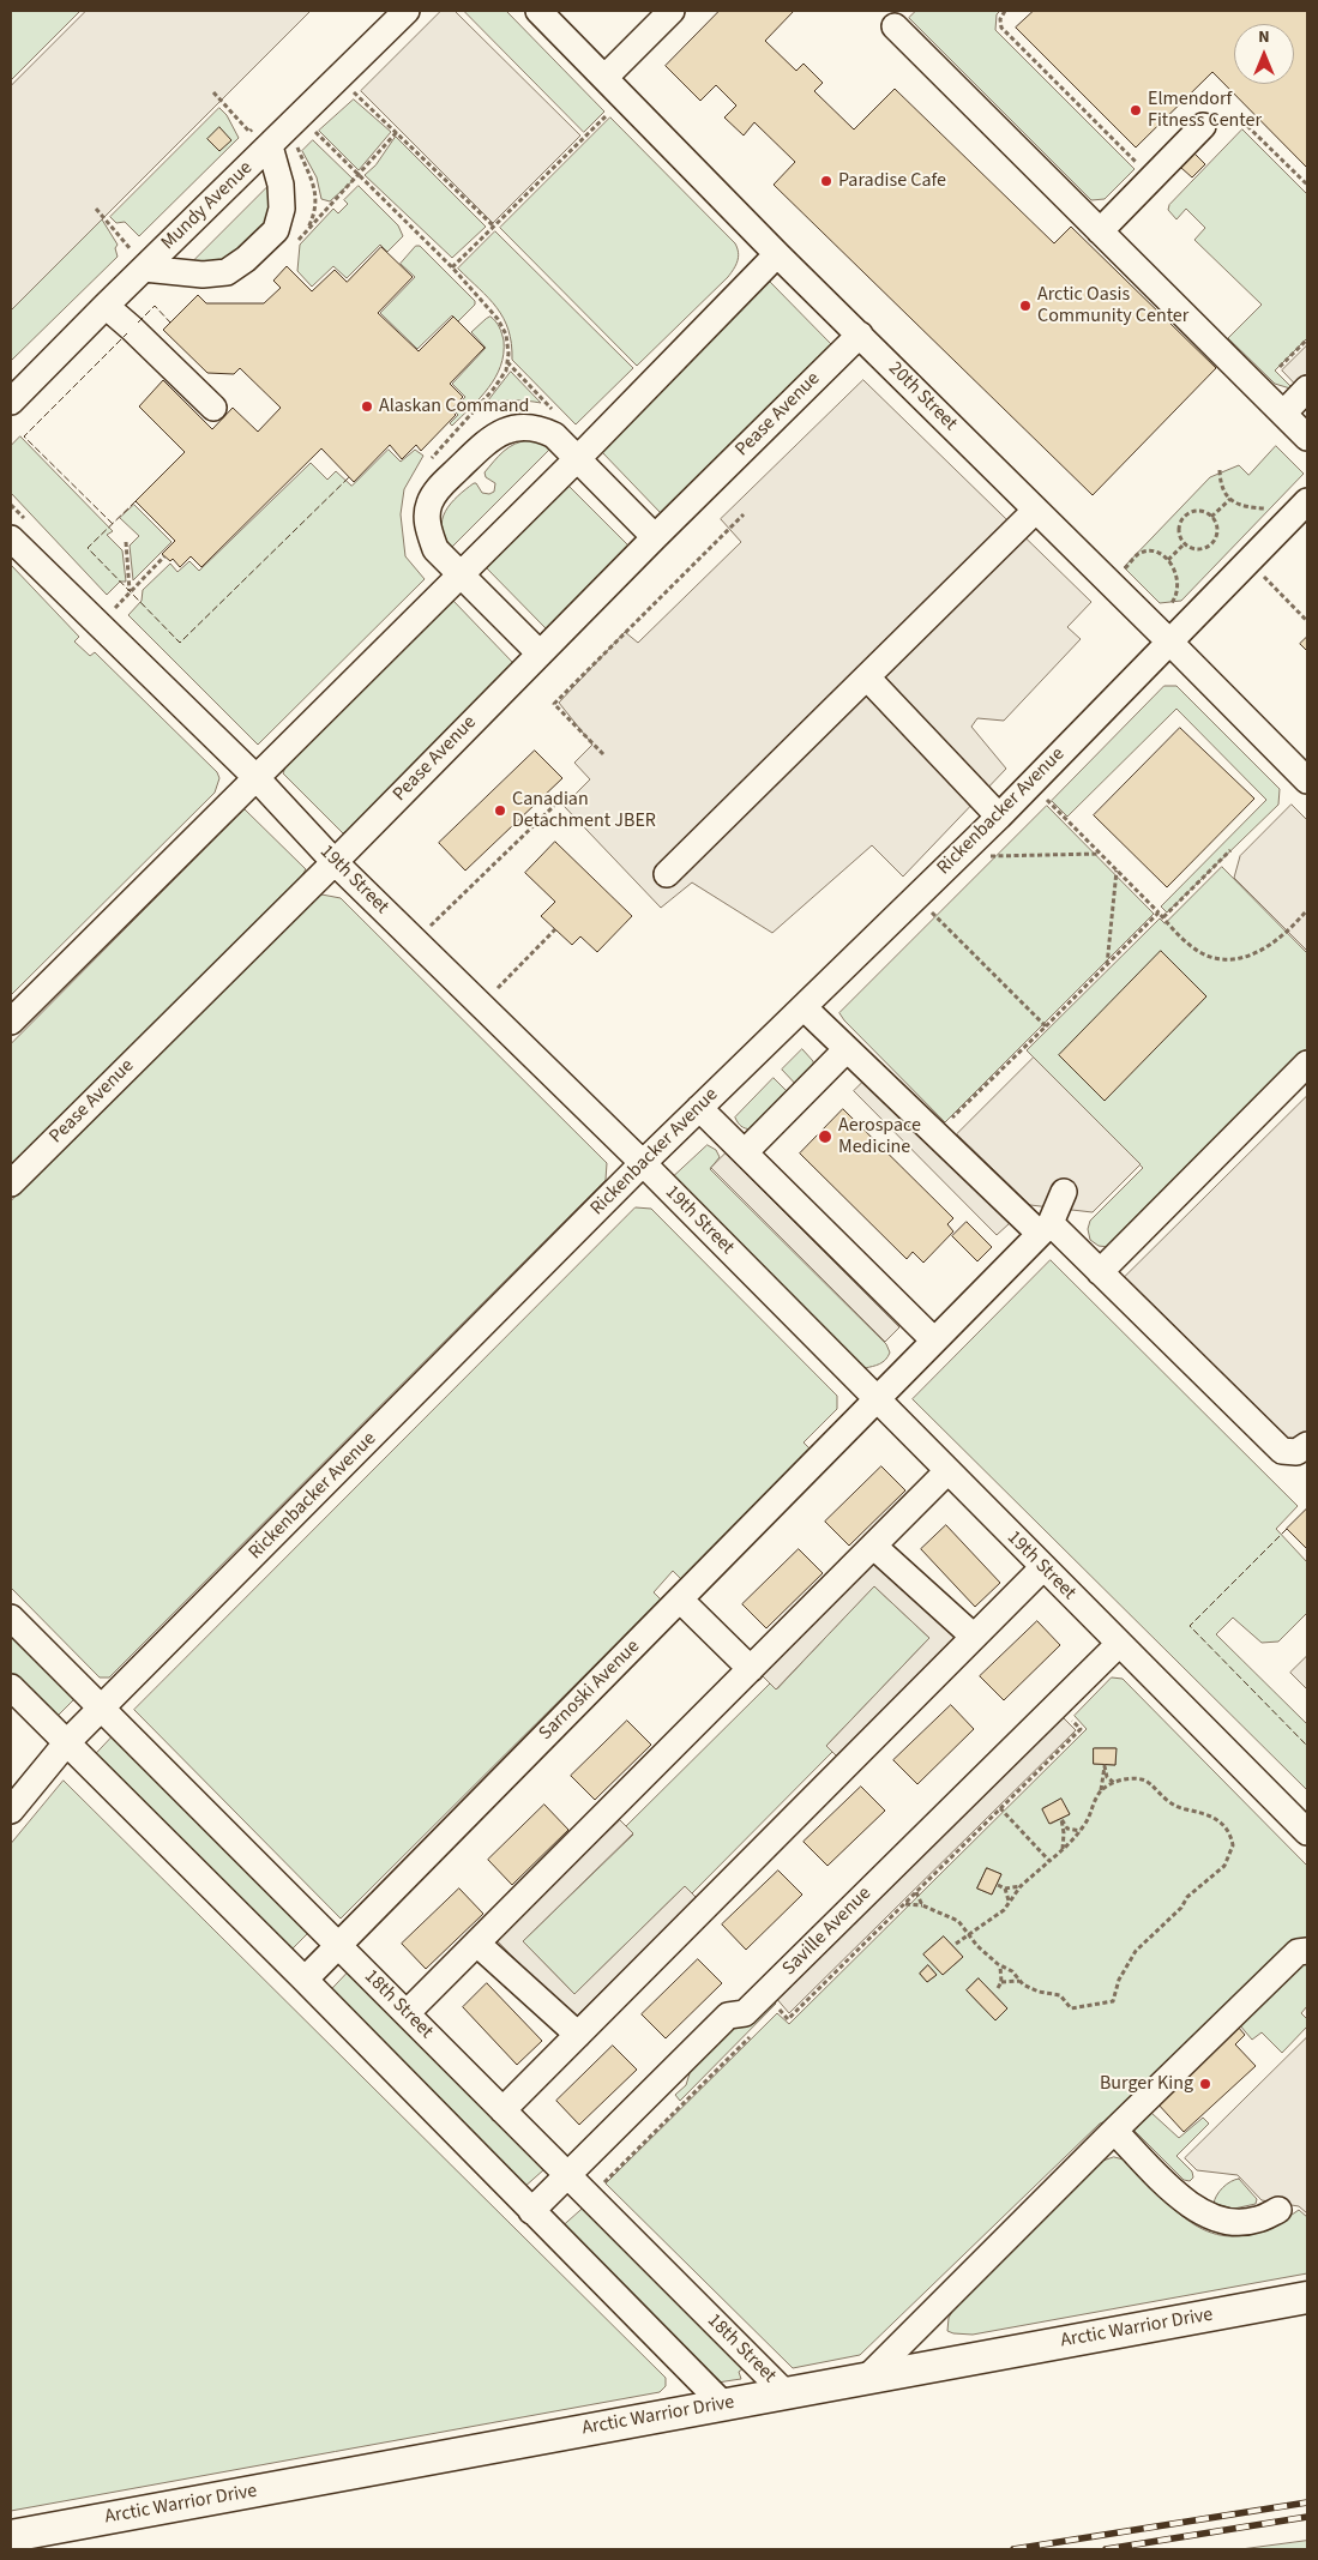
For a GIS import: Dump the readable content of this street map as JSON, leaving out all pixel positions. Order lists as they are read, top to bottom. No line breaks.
{"streets":{"main road":["Arctic Warrior Drive"],"street":["Mundy Avenue","20th Street","Pease Avenue","Rickenbacker Avenue","19th Street","Sarnoski Avenue","Saville Avenue","18th Street"]},"crossings":[["20th Street","Pease Avenue"],["20th Street","Rickenbacker Avenue"],["Pease Avenue","19th Street"],["Rickenbacker Avenue","19th Street"],["Rickenbacker Avenue","18th Street"],["19th Street","Sarnoski Avenue"],["19th Street","Saville Avenue"],["Sarnoski Avenue","18th Street"],["Saville Avenue","18th Street"],["18th Street","Arctic Warrior Drive"]],"places":["Elmendorf Fitness Center","Paradise Cafe","Arctic Oasis Community Center","Alaskan Command","Canadian Detachment JBER","Aerospace Medicine","Burger King"],"north":"top"}
